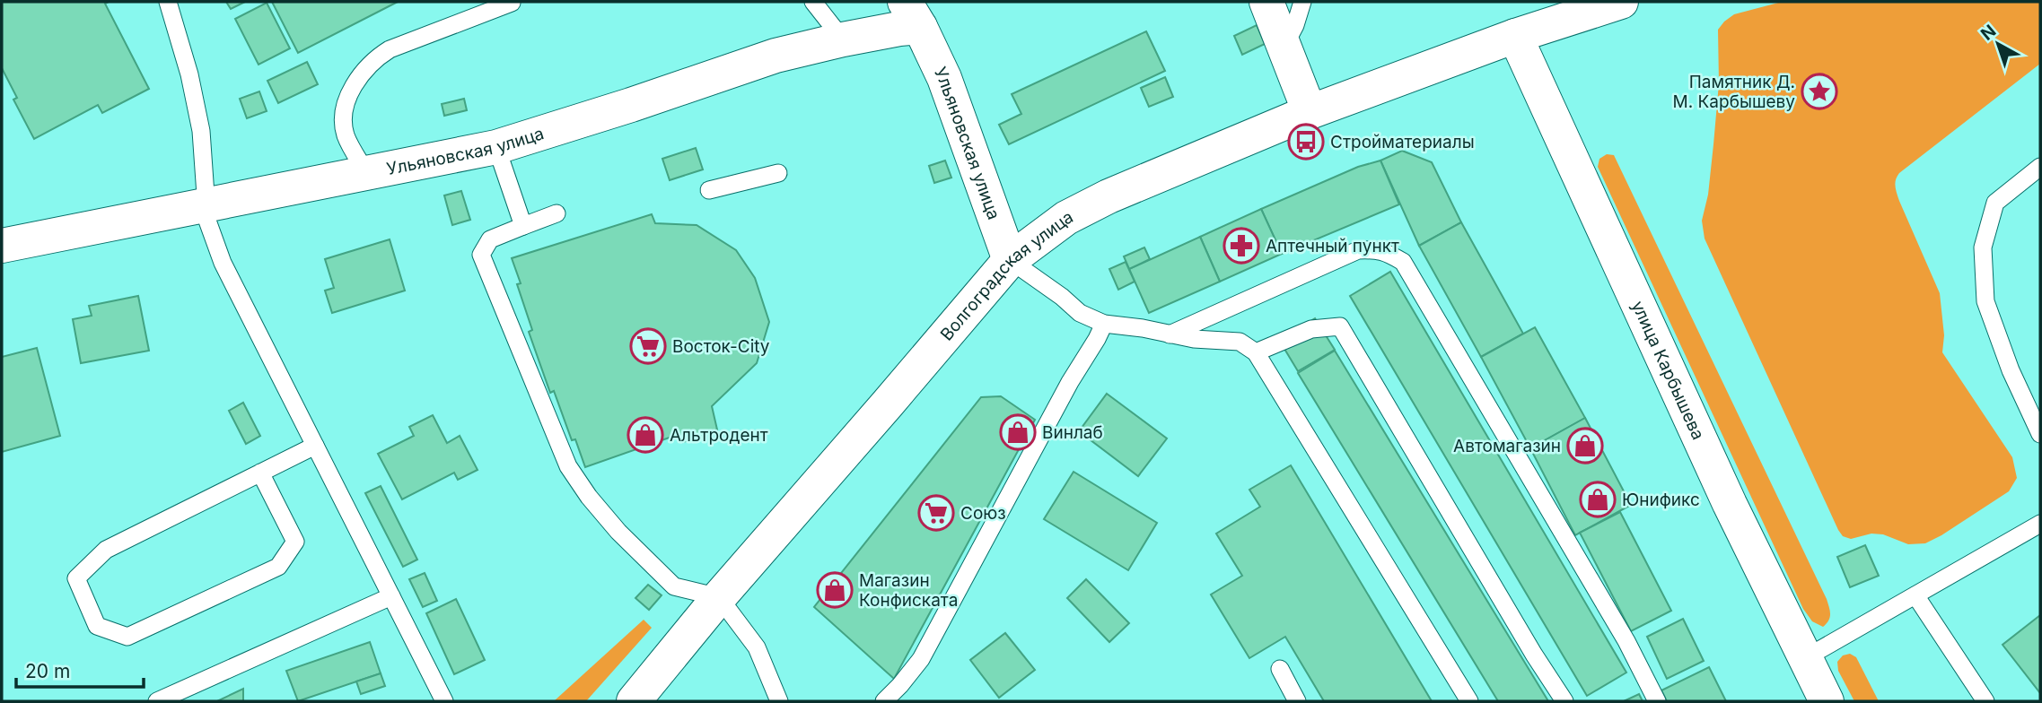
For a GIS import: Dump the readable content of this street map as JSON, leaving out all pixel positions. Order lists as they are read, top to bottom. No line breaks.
{"streets":{"street":["Ульяновская улица","Волгоградская улица","улица Карбышева"]},"crossings":[["Ульяновская улица","Волгоградская улица"],["Волгоградская улица","улица Карбышева"]],"places":{"place":["Памятник Д. М. Карбышеву"],"bus stop":["Стройматериалы"],"pharmacy":["Аптечный пункт"],"supermarket":["Восток-City","Союз"],"shop":["Винлаб","Альтродент","Автомагазин","Юнификс","Магазин Конфиската"]},"scale_bar":"20 m","north":"top left"}
